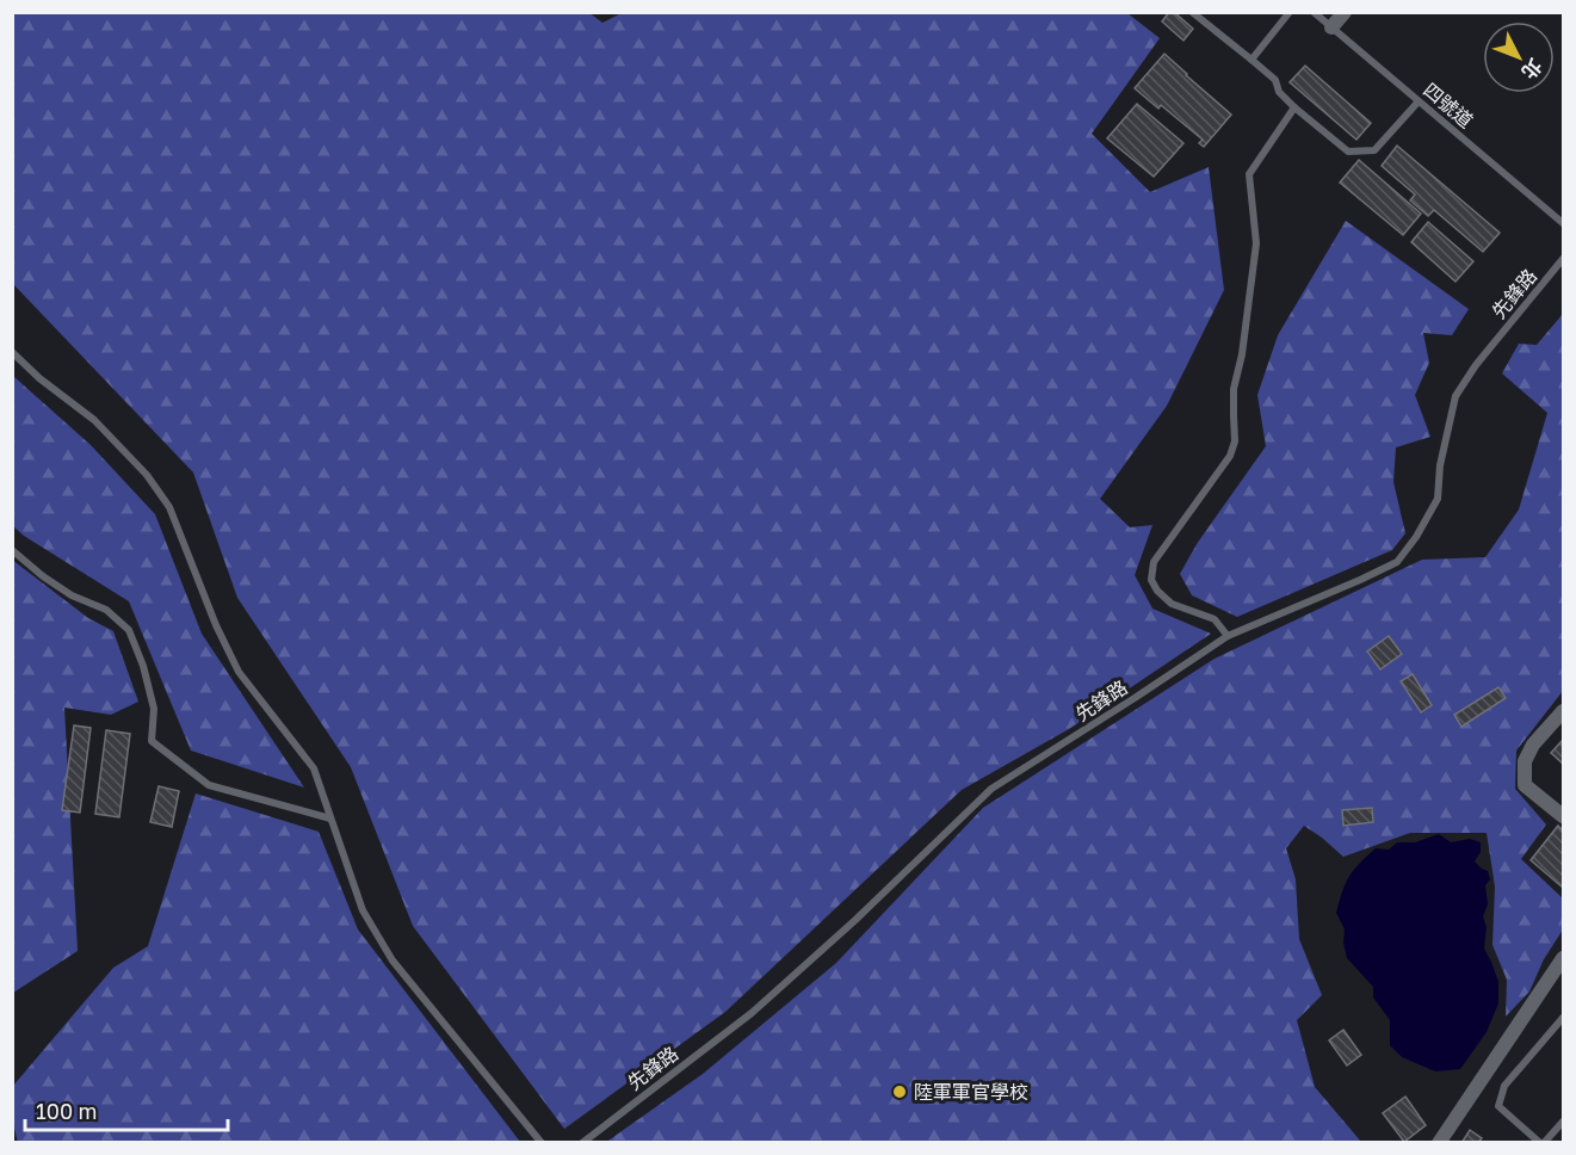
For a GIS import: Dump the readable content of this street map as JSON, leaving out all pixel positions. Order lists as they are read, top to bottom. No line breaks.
{"streets":{"lane":["四號道","先鋒路"]},"places":["陸軍軍官學校"],"scale_bar":"100 m","north":"bottom right"}
